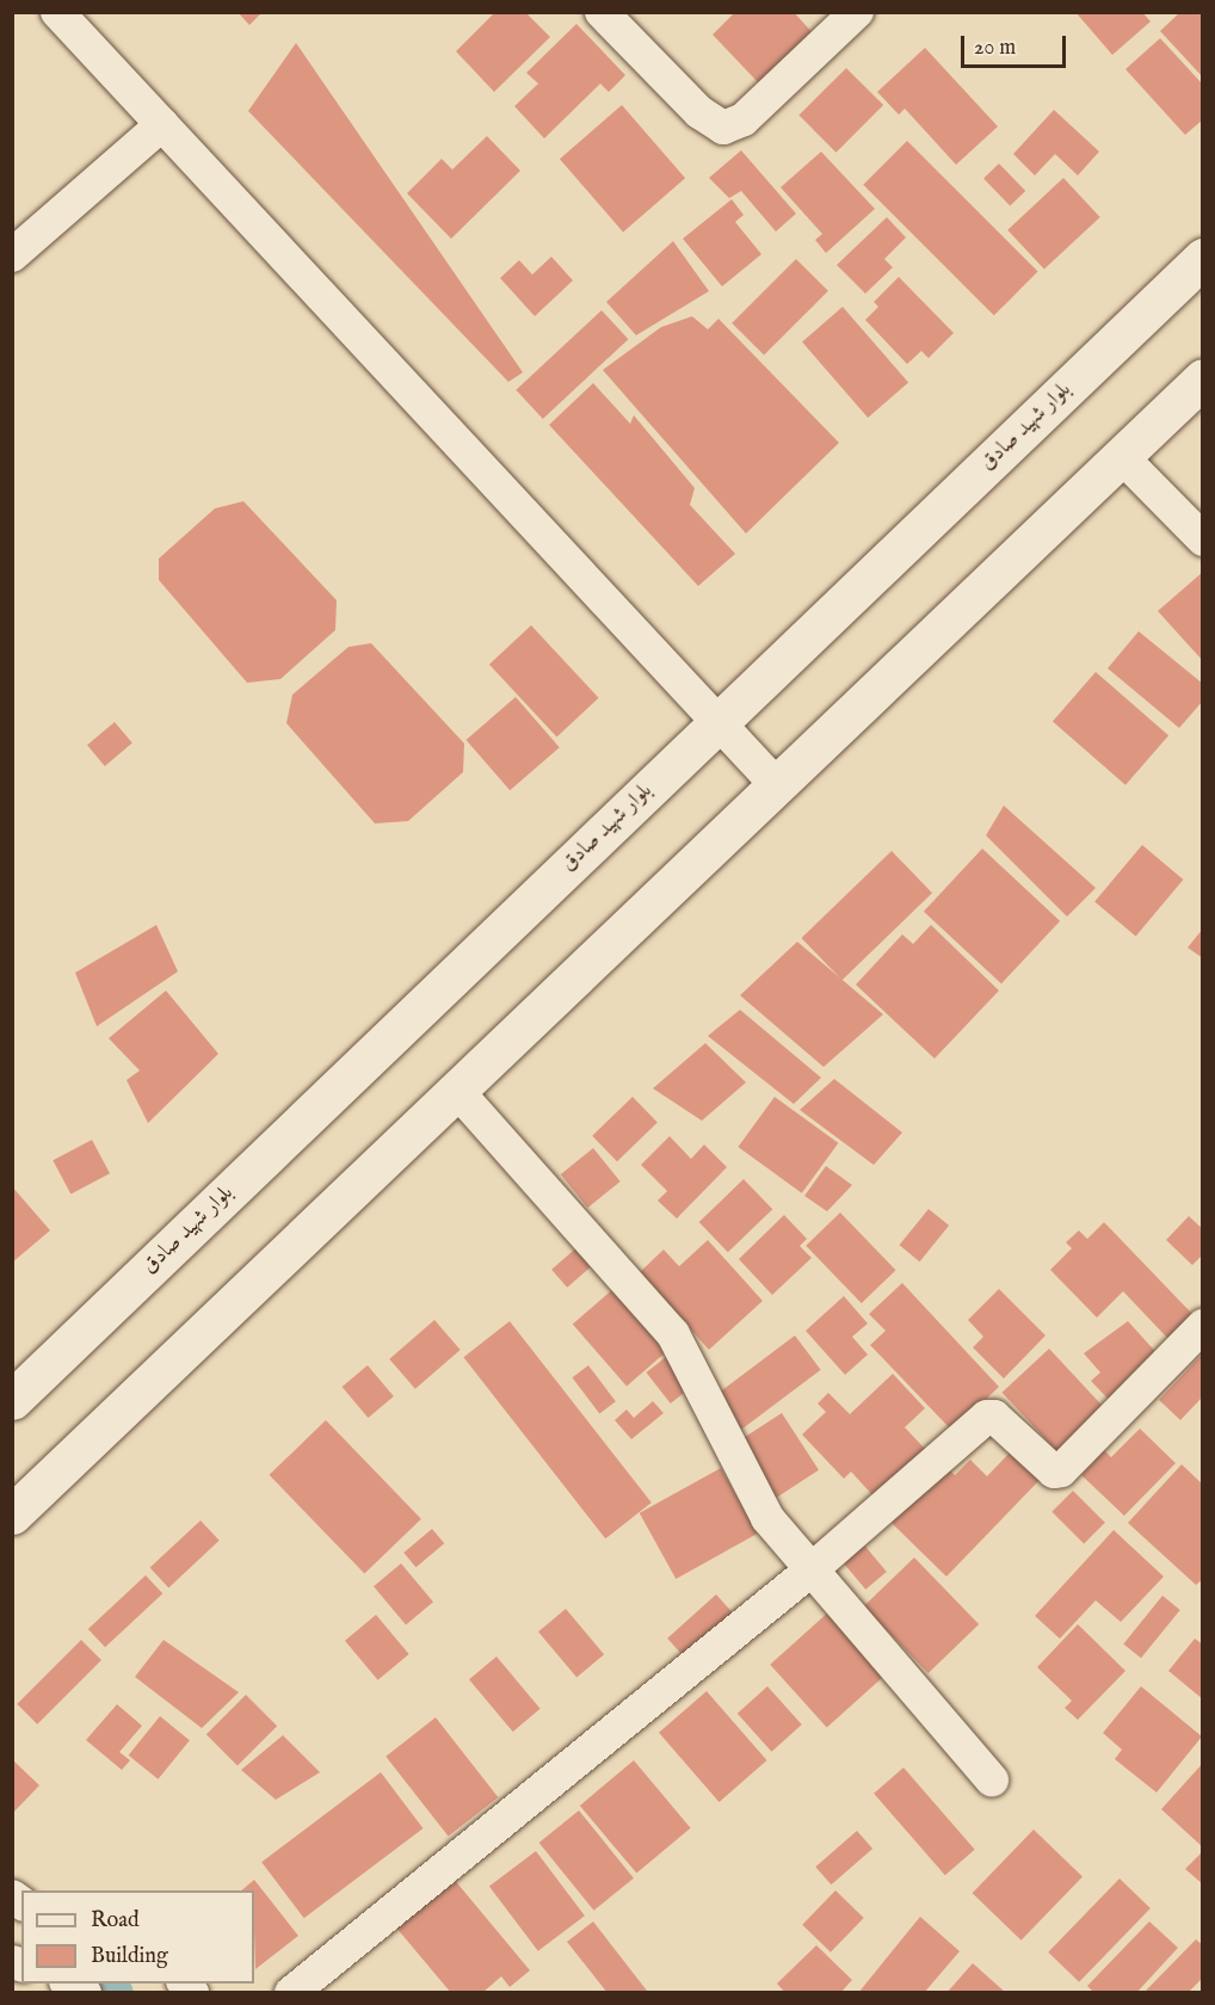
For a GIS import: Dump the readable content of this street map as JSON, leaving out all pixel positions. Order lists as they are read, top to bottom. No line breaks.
{"streets":{"main road":["بلوار شهید صادق"]},"legend":["Road","Building"],"scale_bar":"20 m"}
